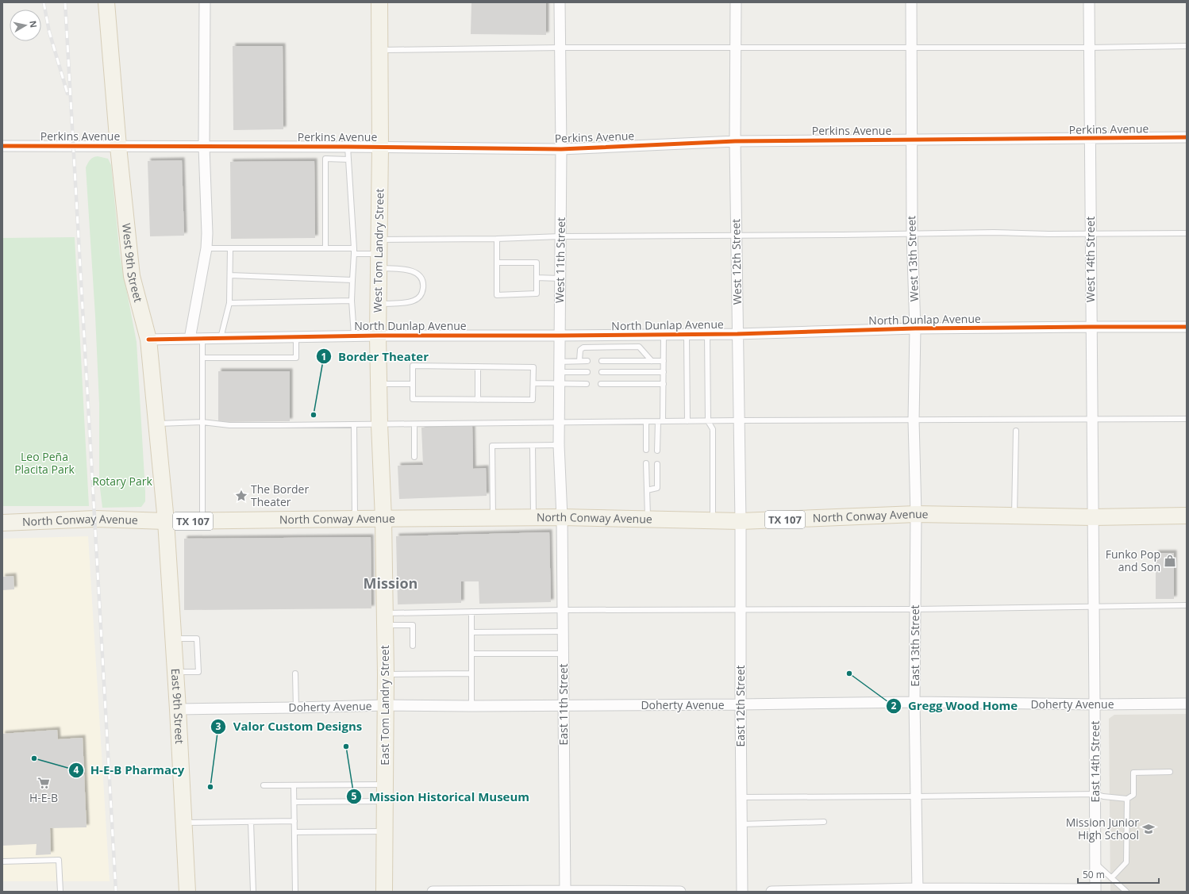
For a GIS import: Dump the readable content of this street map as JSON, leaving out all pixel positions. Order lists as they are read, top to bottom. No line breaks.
{"streets":{"main road":["West Tom Landry Street","West 9th Street","North Conway Avenue","TX 107","East Tom Landry Street","East 9th Street"],"street":["Perkins Avenue","West 13th Street","West 14th Street","West 11th Street","West 12th Street","North Dunlap Avenue","East 13th Street","East 11th Street","Doherty Avenue","East 12th Street","East 14th Street"]},"crossings":[["Perkins Avenue","West Tom Landry Street"],["Perkins Avenue","West 13th Street"],["Perkins Avenue","West 14th Street"],["Perkins Avenue","West 11th Street"],["Perkins Avenue","West 12th Street"],["Perkins Avenue","West 9th Street"],["West Tom Landry Street","North Dunlap Avenue"],["West Tom Landry Street","North Conway Avenue"],["West Tom Landry Street","East Tom Landry Street"],["West 13th Street","North Dunlap Avenue"],["West 13th Street","North Conway Avenue"],["West 13th Street","East 13th Street"],["West 14th Street","North Dunlap Avenue"],["West 14th Street","North Conway Avenue"],["West 14th Street","East 14th Street"],["West 11th Street","North Dunlap Avenue"],["West 11th Street","North Conway Avenue"],["West 11th Street","East 11th Street"],["West 12th Street","North Dunlap Avenue"],["West 12th Street","North Conway Avenue"],["West 12th Street","East 12th Street"],["West 9th Street","North Dunlap Avenue"],["West 9th Street","North Conway Avenue"],["West 9th Street","East 9th Street"],["North Conway Avenue","East 13th Street"],["North Conway Avenue","East 11th Street"],["North Conway Avenue","East Tom Landry Street"],["North Conway Avenue","East 12th Street"],["North Conway Avenue","East 9th Street"],["North Conway Avenue","East 14th Street"],["East 13th Street","Doherty Avenue"],["East 11th Street","Doherty Avenue"],["Doherty Avenue","East Tom Landry Street"],["Doherty Avenue","East 12th Street"],["Doherty Avenue","East 9th Street"],["Doherty Avenue","East 14th Street"]],"districts":["Mission"],"parks":["Leo Peña Placita Park","Rotary Park"],"places":{"other":["Border Theater","Gregg Wood Home","Mission Historical Museum","H-E-B Pharmacy","Valor Custom Designs"],"place":["The Border Theater"],"shop":["Funko Pop and Son"],"supermarket":["H-E-B"],"school or university":["Mission Junior High School"]},"scale_bar":"50 m","north":"right"}
